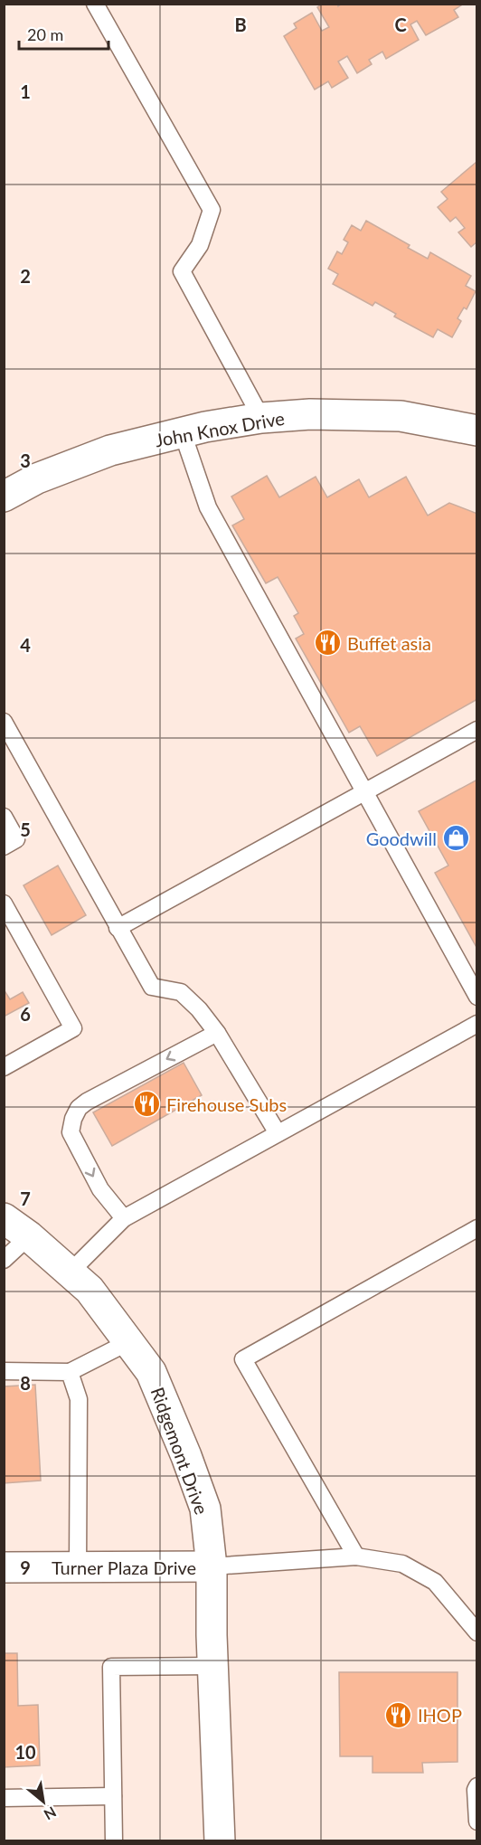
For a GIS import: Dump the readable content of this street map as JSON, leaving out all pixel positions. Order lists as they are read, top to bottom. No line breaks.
{"streets":{"street":["John Knox Drive","Ridgemont Drive","Turner Plaza Drive"]},"crossings":[["Ridgemont Drive","Turner Plaza Drive"]],"places":{"restaurant":["Buffet asia","Firehouse Subs","IHOP"],"shop":["Goodwill"]},"scale_bar":"20 m","north":"bottom right","grid":{"columns":["B","C"],"rows":["1","2","3","4","5","6","7","8","9","10"]}}
